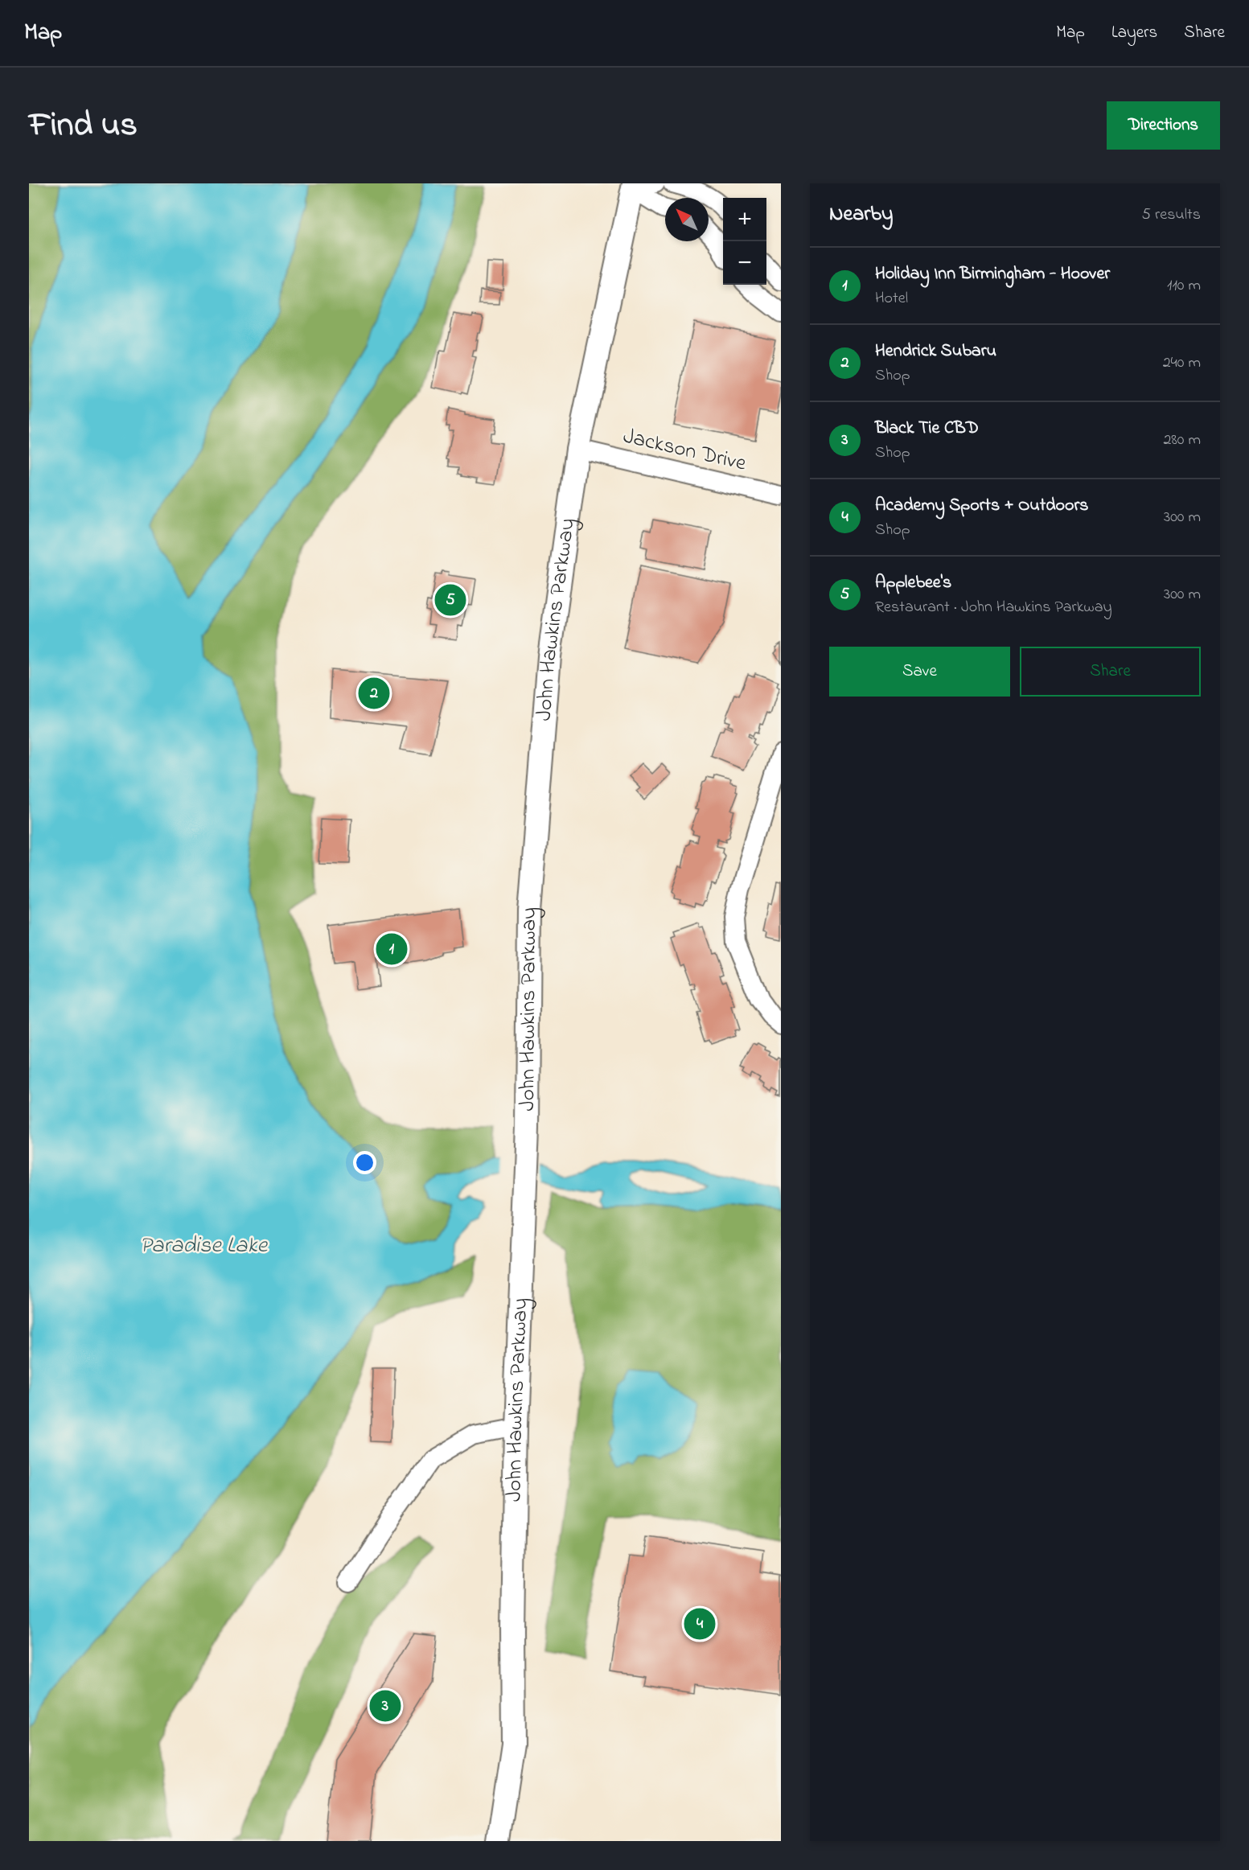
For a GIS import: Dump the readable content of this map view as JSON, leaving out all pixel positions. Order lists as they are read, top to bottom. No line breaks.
{"streets":{"main road":["John Hawkins Parkway"],"street":["Jackson Drive"]},"crossings":[["Jackson Drive","John Hawkins Parkway"]],"water":["Paradise Lake"],"north":"top left","page":{"header":"Map","nav":["Map","Layers","Share"],"title":"Find us","buttons":["Directions",["Save","Share"]],"heading":["Nearby","5 results"],"map_buttons":["+","−"],"list":[{"mark":"1","name":"Holiday Inn Birmingham - Hoover","note":"Hotel","value":"110 m"},{"mark":"2","name":"Hendrick Subaru","note":"Shop","value":"240 m"},{"mark":"3","name":"Black Tie CBD","note":"Shop","value":"280 m"},{"mark":"4","name":"Academy Sports + Outdoors","note":"Shop","value":"300 m"},{"mark":"5","name":"Applebee's","note":"Restaurant · John Hawkins Parkway","value":"300 m"}],"pins":["5","2","1","4","3"]}}
